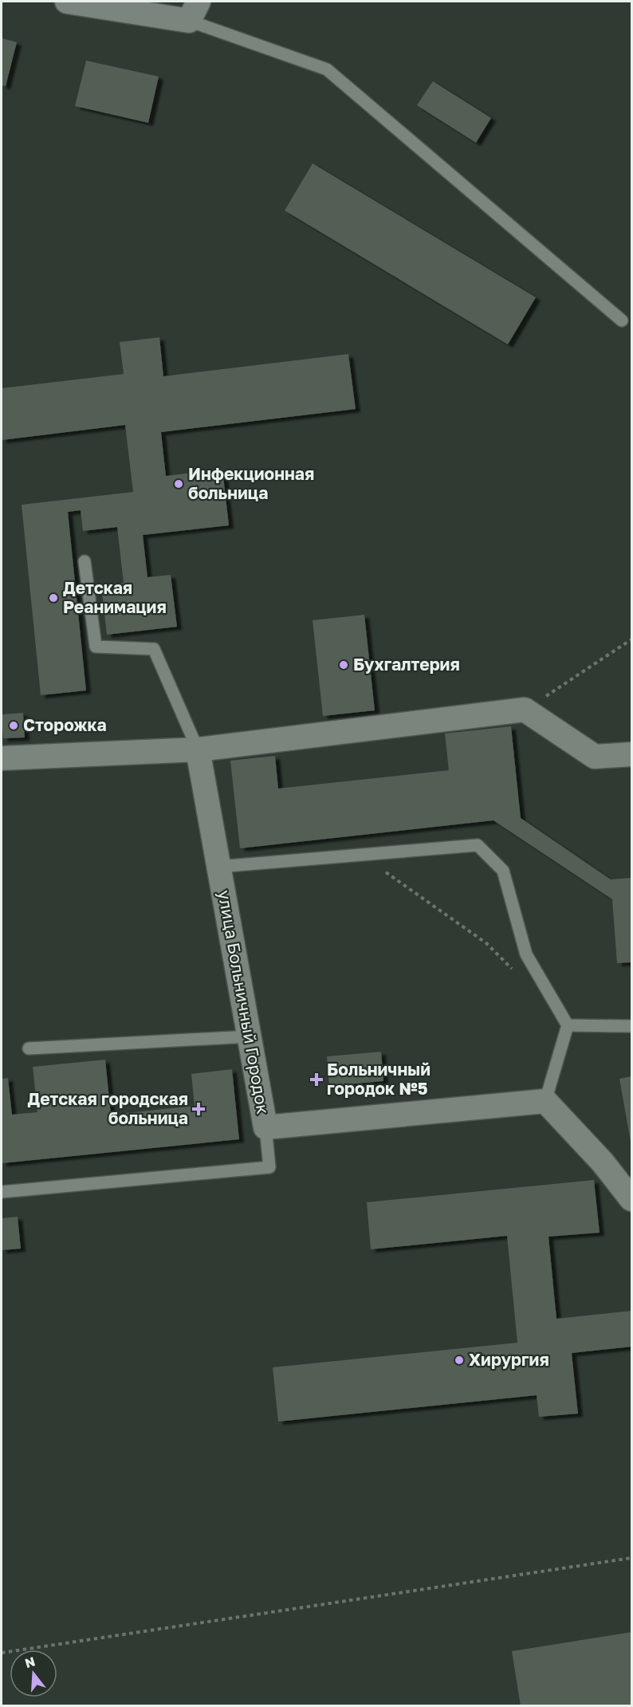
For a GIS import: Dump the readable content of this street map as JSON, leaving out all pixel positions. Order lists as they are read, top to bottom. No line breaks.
{"streets":{"street":["улица Больничный Городок"]},"places":{"other":["Инфекционная больница","Детская Реанимация","Бухгалтерия","Сторожка","Хирургия"],"health":["Больничный городок №5","Детская городская больница"]},"north":"top"}
